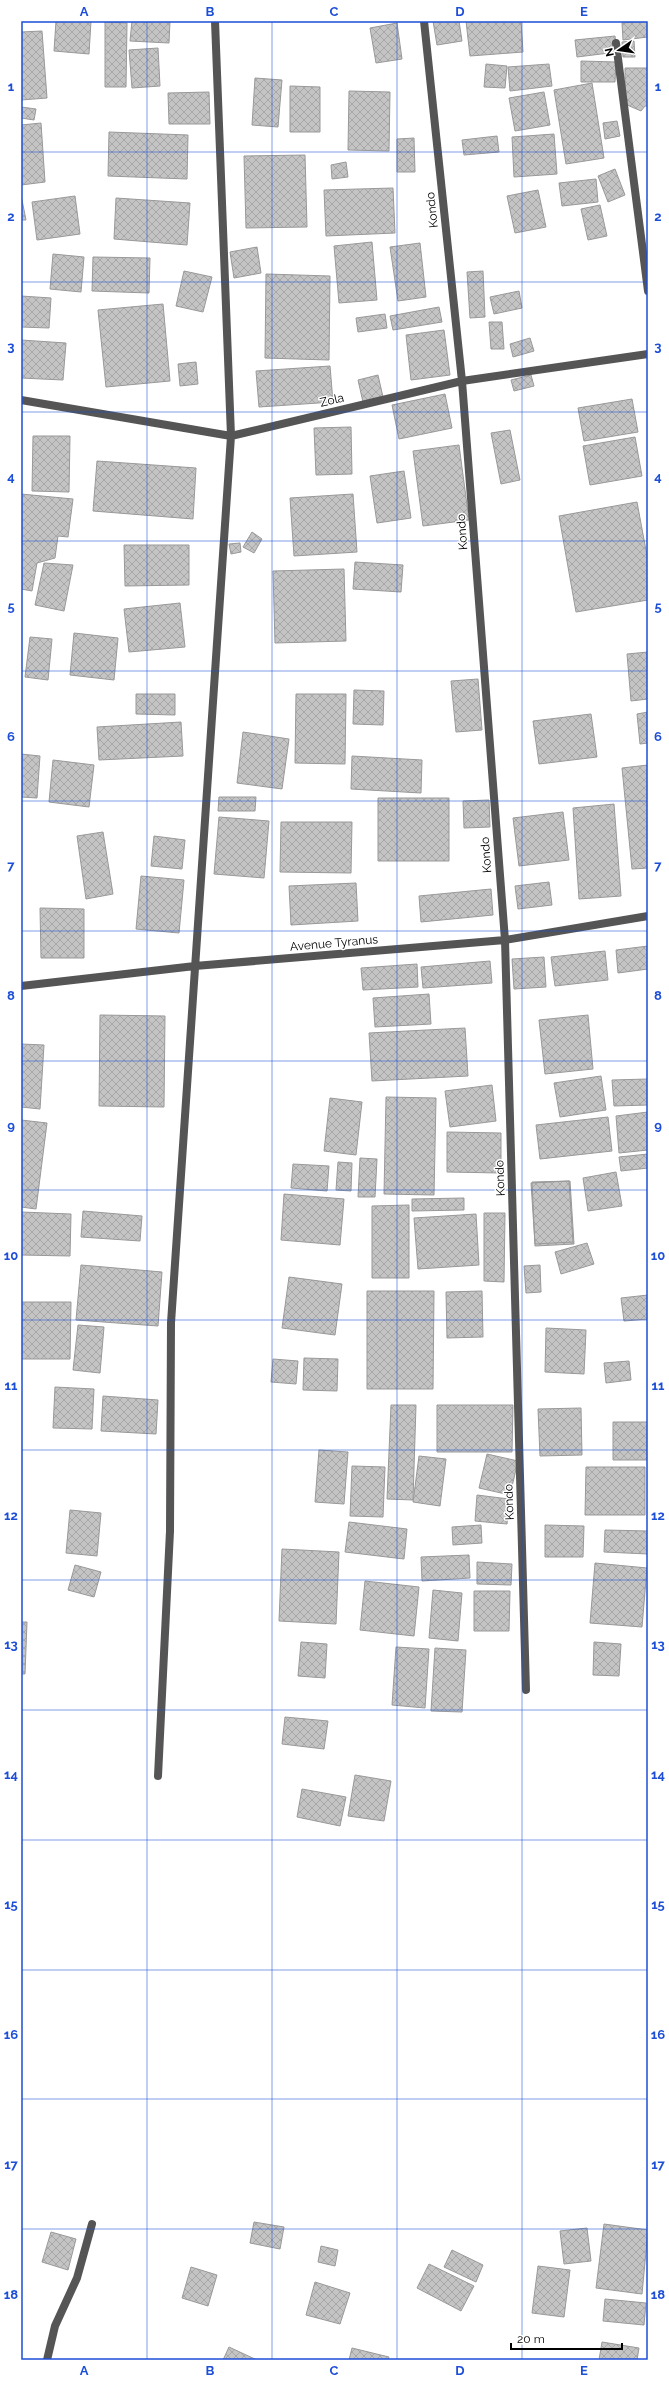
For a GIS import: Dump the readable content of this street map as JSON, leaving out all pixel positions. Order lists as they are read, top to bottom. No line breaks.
{"streets":{"street":["Kondo","Zola","Avenue Tyranus"]},"crossings":[["Kondo","Zola"],["Kondo","Avenue Tyranus"]],"scale_bar":"20 m","north":"left","grid":{"columns":["A","B","C","D","E"],"rows":["1","2","3","4","5","6","7","8","9","10","11","12","13","14","15","16","17","18"]}}
